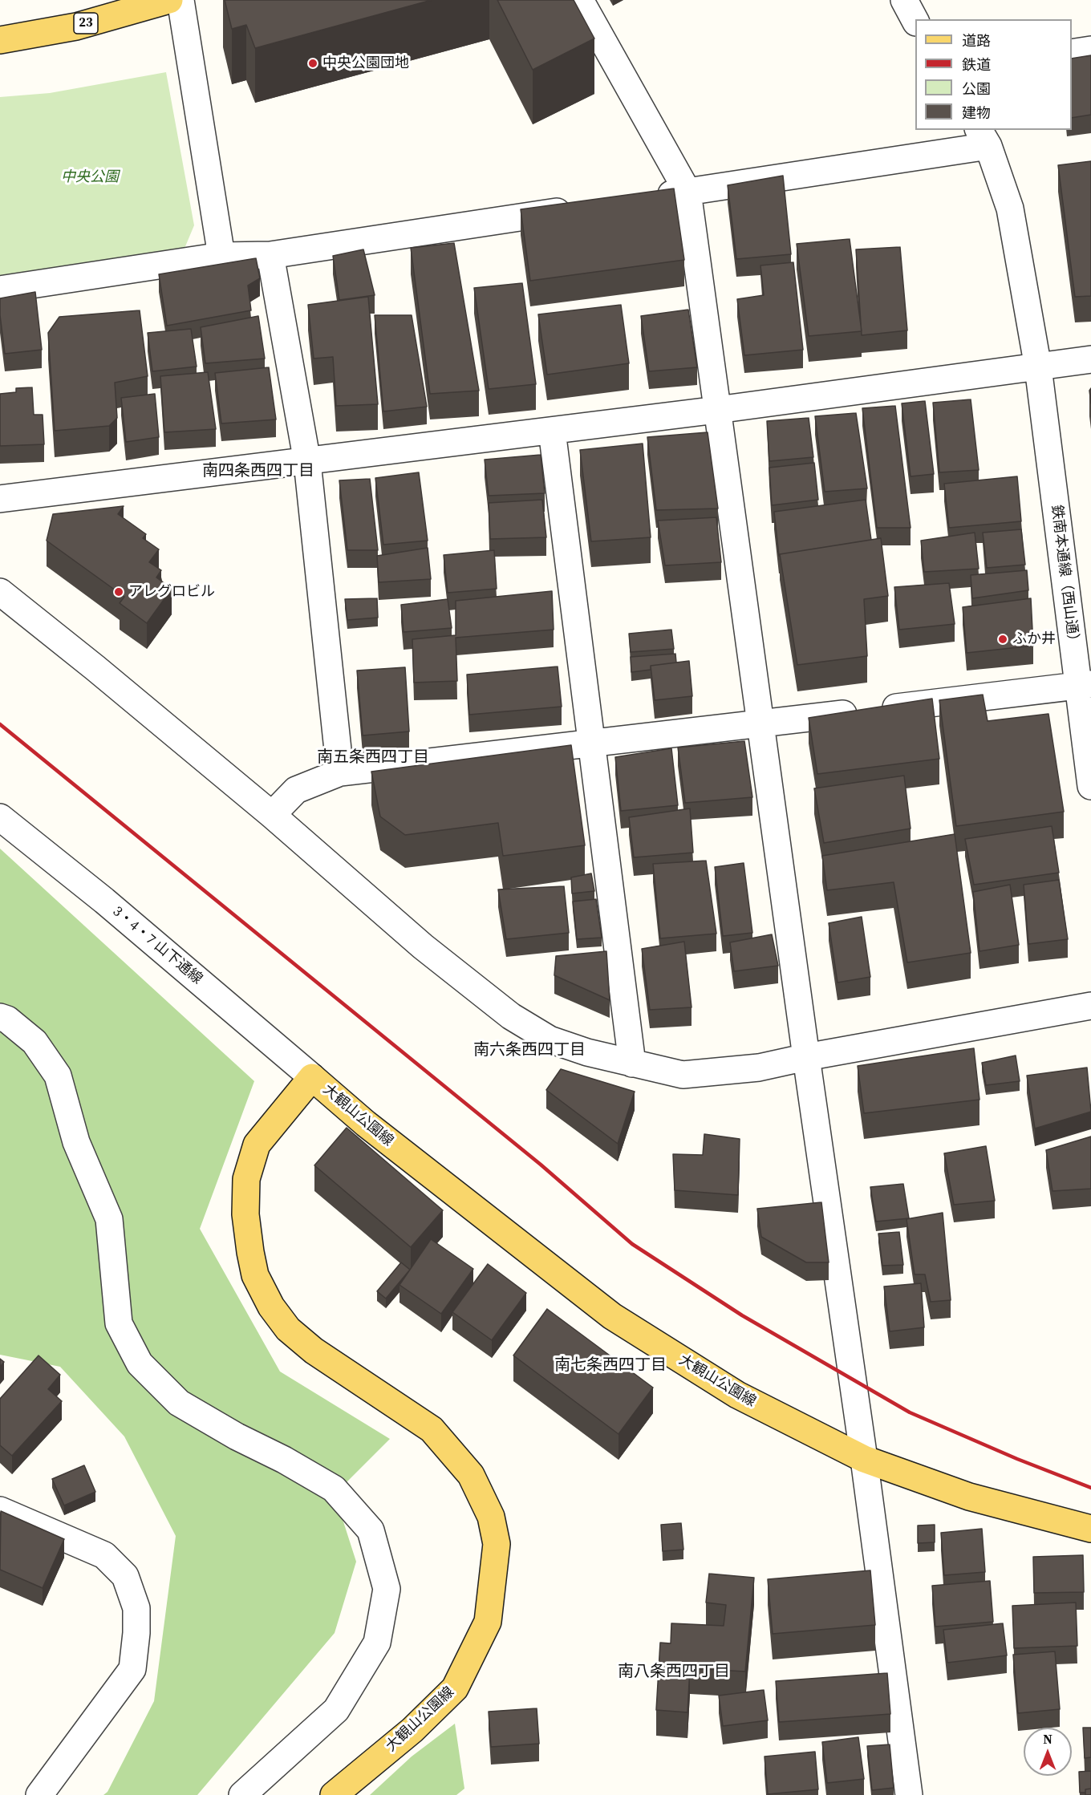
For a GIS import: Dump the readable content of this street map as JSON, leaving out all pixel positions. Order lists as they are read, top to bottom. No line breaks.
{"streets":{"main road":["23","大観山公園線"],"street":["鉄南本通線（西山通）","3・4・7 山下通線"]},"crossings":[["3・4・7 山下通線","大観山公園線"]],"districts":["南四条西四丁目","南五条西四丁目","南六条西四丁目","南七条西四丁目","南八条西四丁目"],"parks":["中央公園"],"places":["中央公園団地","アレグロビル","ふか井"],"legend":["道路","鉄道","公園","建物"],"north":"top"}
